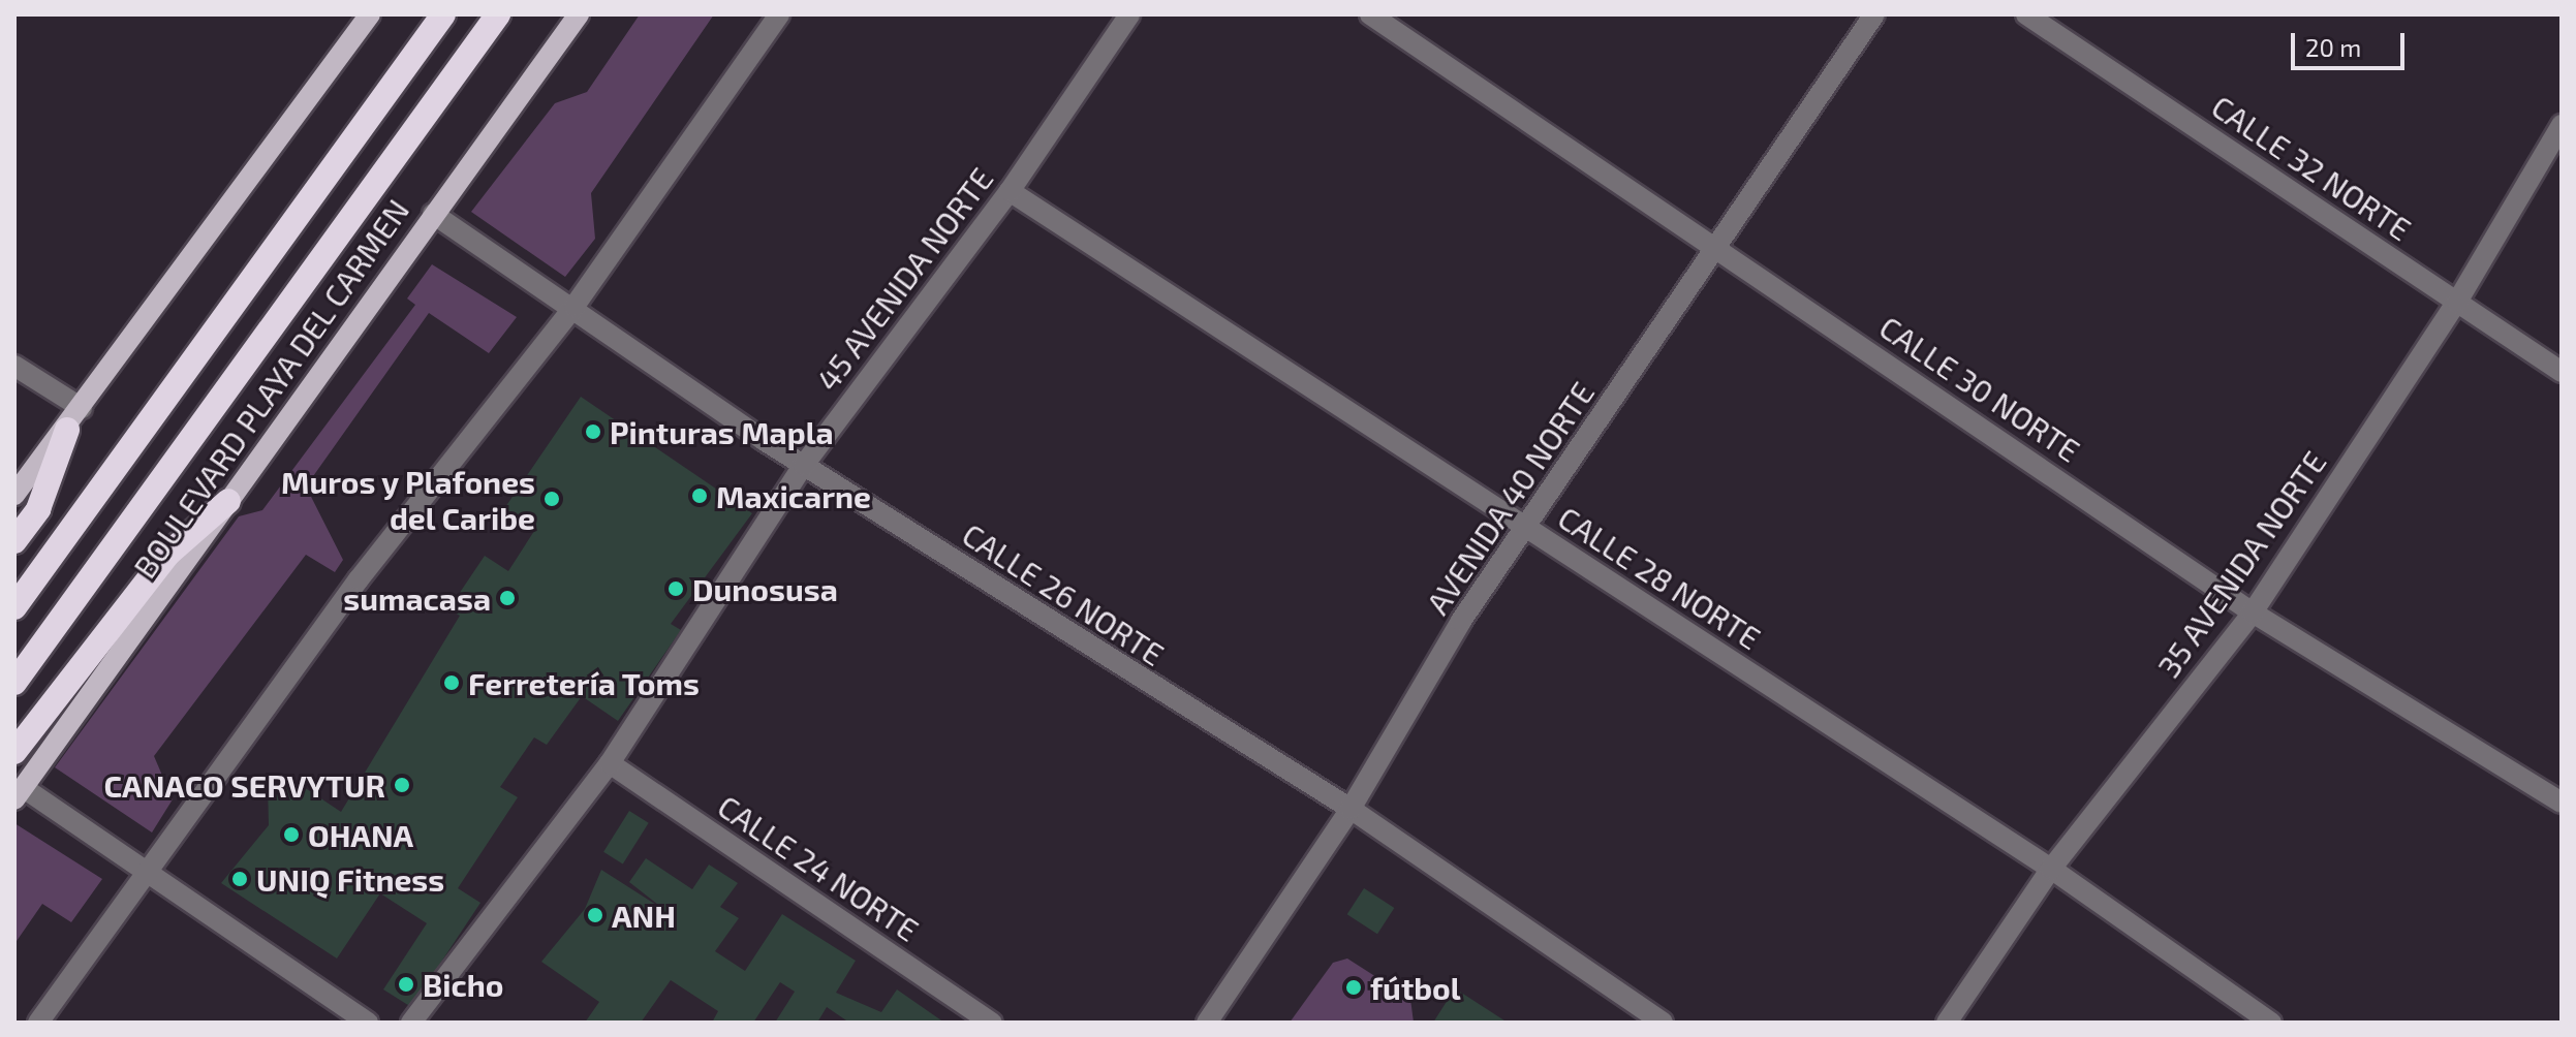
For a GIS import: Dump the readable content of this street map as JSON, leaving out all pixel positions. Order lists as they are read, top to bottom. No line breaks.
{"streets":{"main road":["BOULEVARD PLAYA DEL CARMEN"],"street":["CALLE 32 NORTE","45 AVENIDA NORTE","CALLE 30 NORTE","AVENIDA 40 NORTE","35 AVENIDA NORTE","CALLE 28 NORTE","CALLE 26 NORTE","CALLE 24 NORTE"]},"crossings":[["CALLE 32 NORTE","35 AVENIDA NORTE"],["45 AVENIDA NORTE","CALLE 28 NORTE"],["45 AVENIDA NORTE","CALLE 26 NORTE"],["45 AVENIDA NORTE","CALLE 24 NORTE"],["BOULEVARD PLAYA DEL CARMEN","CALLE 26 NORTE"],["CALLE 30 NORTE","AVENIDA 40 NORTE"],["CALLE 30 NORTE","35 AVENIDA NORTE"],["AVENIDA 40 NORTE","CALLE 28 NORTE"],["AVENIDA 40 NORTE","CALLE 26 NORTE"],["35 AVENIDA NORTE","CALLE 28 NORTE"]],"places":["Pinturas Mapla","Maxicarne","Muros y Plafones del Caribe","Dunosusa","sumacasa","Ferretería Toms","CANACO SERVYTUR","OHANA","UNIQ Fitness","ANH","Bicho","fútbol"],"scale_bar":"20 m"}
